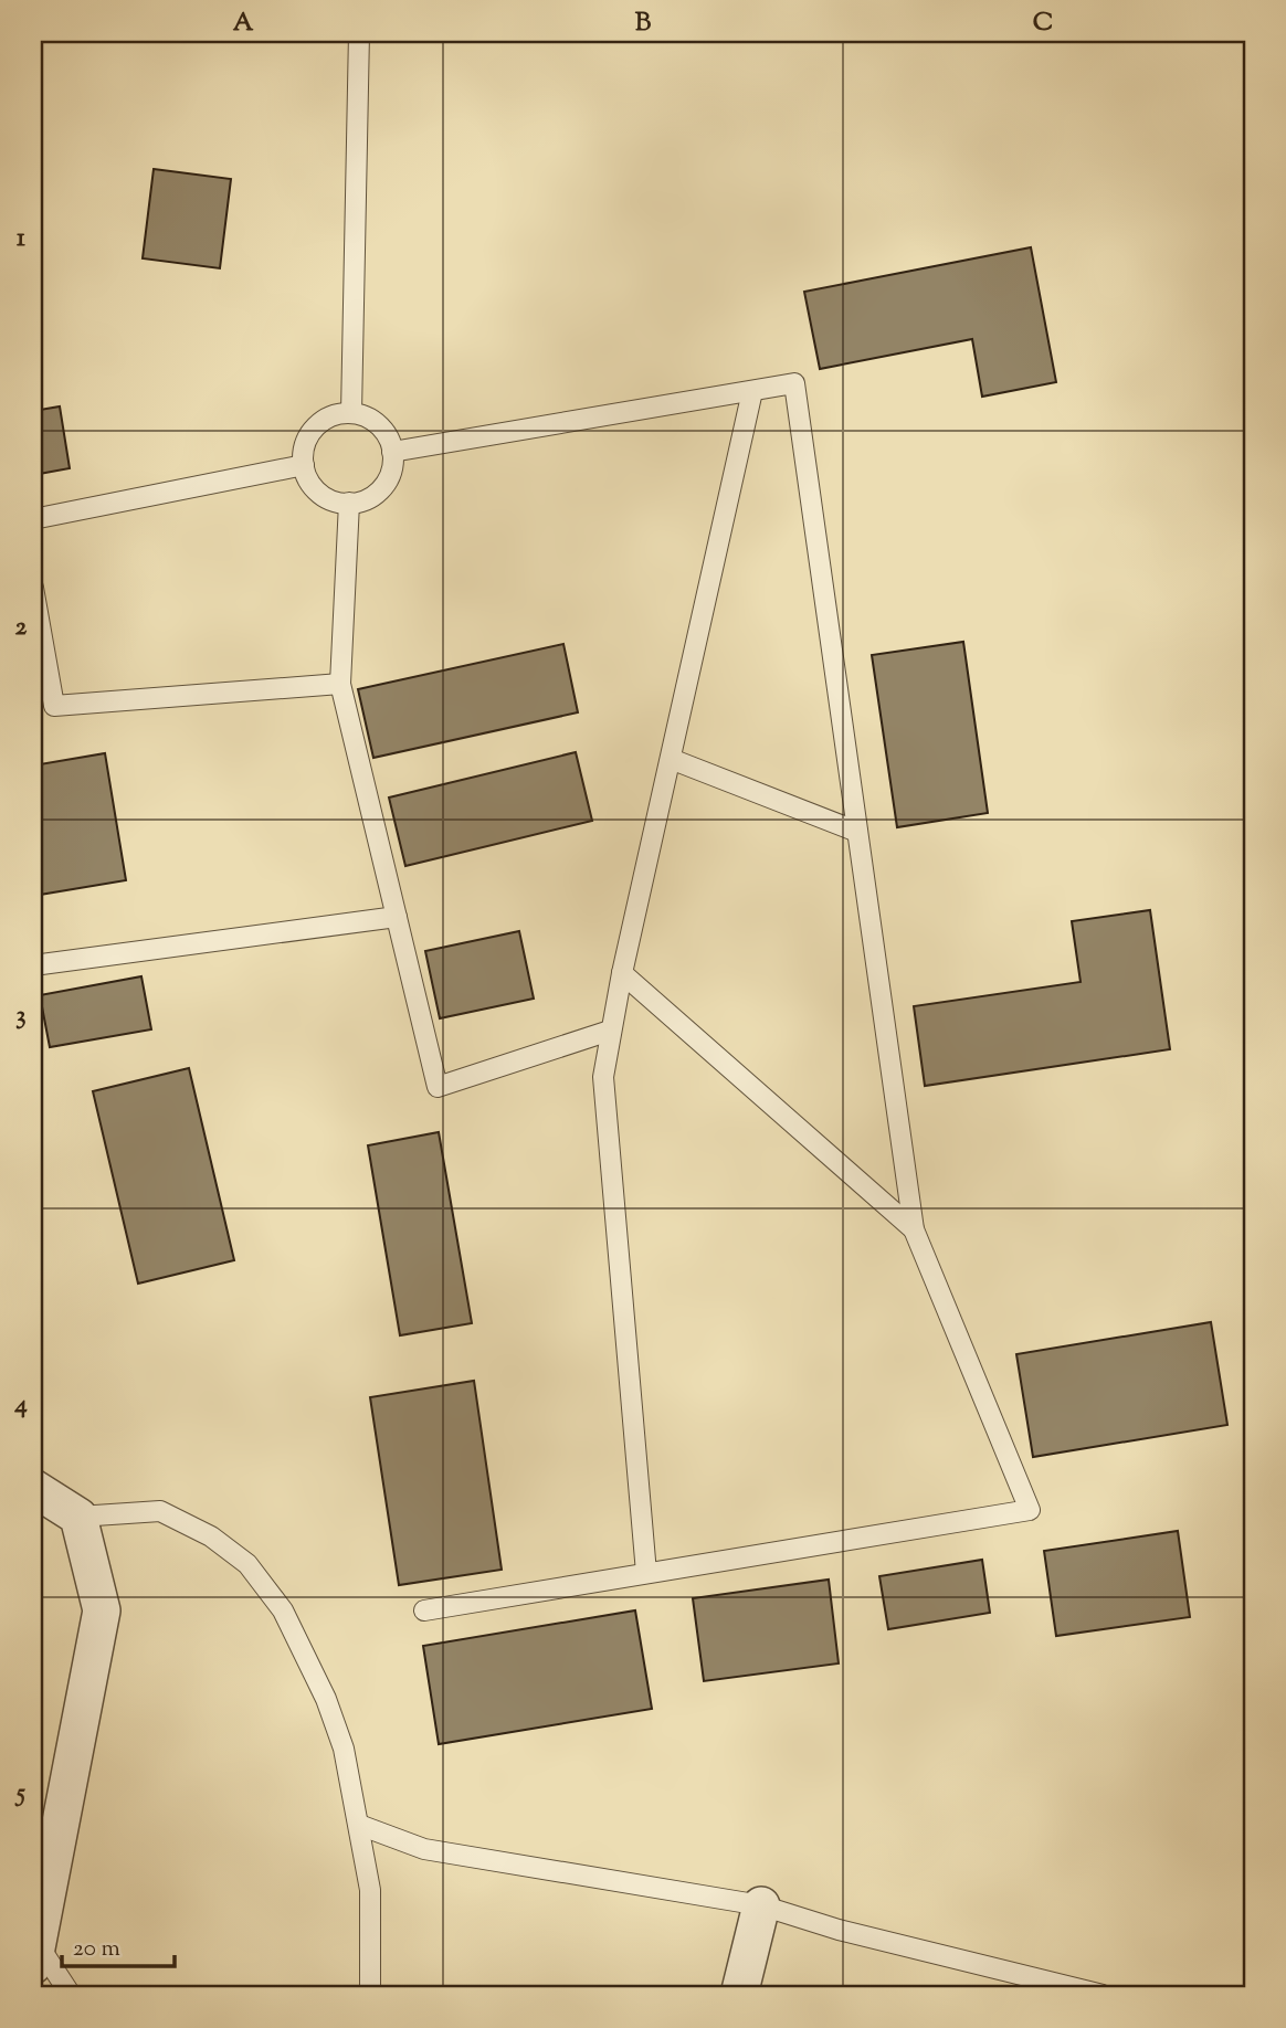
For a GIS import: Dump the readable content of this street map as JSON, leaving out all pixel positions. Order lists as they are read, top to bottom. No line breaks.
{"scale_bar":"20 m","grid":{"columns":["A","B","C"],"rows":["1","2","3","4","5"]}}
